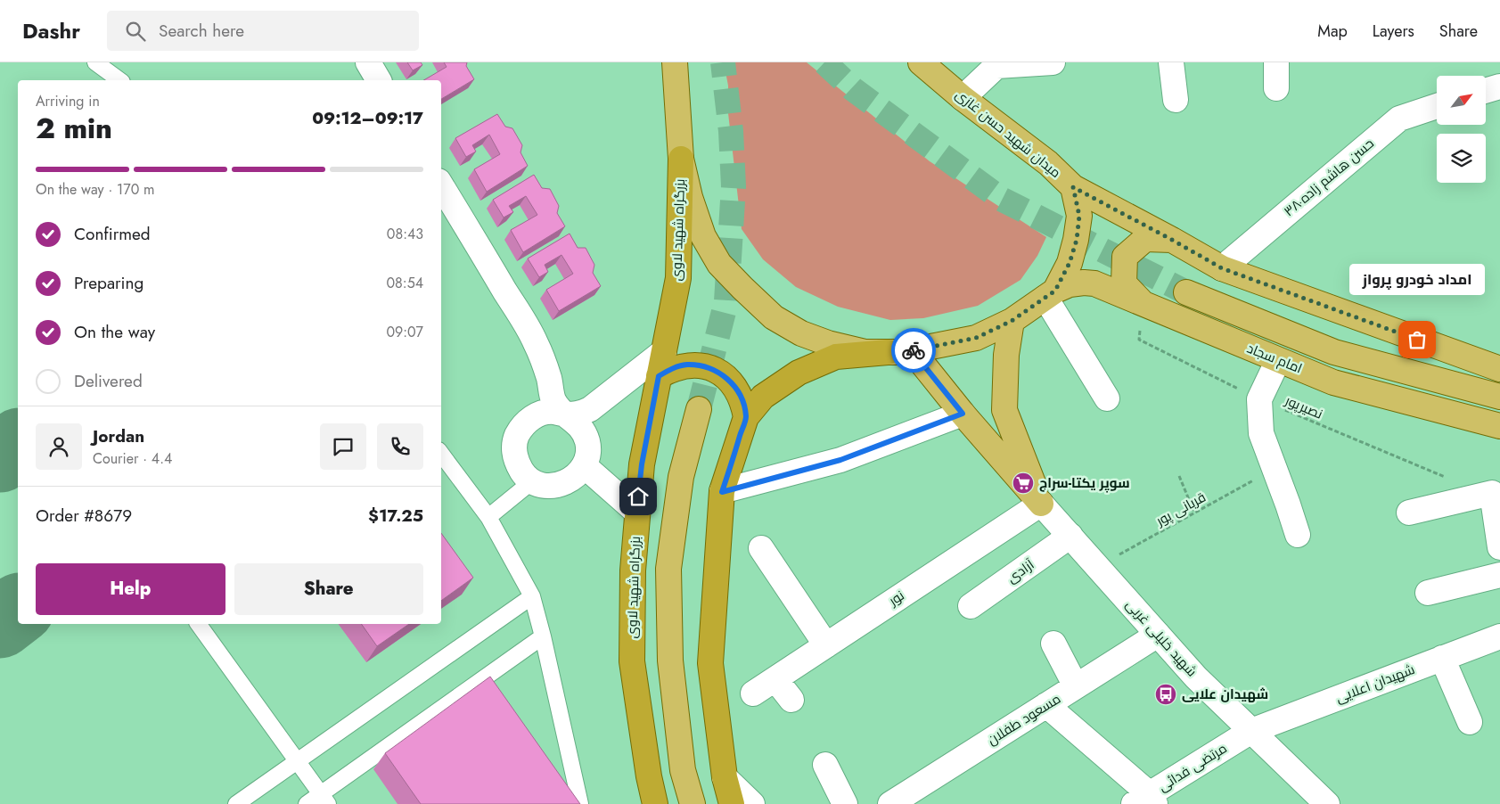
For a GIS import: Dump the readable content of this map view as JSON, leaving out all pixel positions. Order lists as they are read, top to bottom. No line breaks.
{"streets":{"highway":["بزرگراه شهید لاوی"],"main road":["میدان شهید حسن غازی","امام سجاد"],"street":["۳۸-حسن هاشم زاده","آزادی","نور","شهید خلیلی غربی","شهیدان اعلایی","مسعود طفلان","مرتضی فدائی"],"path":["نصیرپور","قربانی پور"]},"crossings":[["میدان شهید حسن غازی","بزرگراه شهید لاوی"],["میدان شهید حسن غازی","امام سجاد"],["امام سجاد","نصیرپور"],["قربانی پور","شهید خلیلی غربی"],["آزادی","شهید خلیلی غربی"],["نور","شهید خلیلی غربی"],["شهید خلیلی غربی","شهیدان اعلایی"],["شهید خلیلی غربی","مسعود طفلان"],["شهید خلیلی غربی","مرتضی فدائی"],["شهیدان اعلایی","مرتضی فدائی"]],"places":{"other":["امداد خودرو پرواز"],"supermarket":["سوپر یکتا-سراج"],"bus stop":["شهیدان علایی"]},"north":"top right","page":{"header":"Dashr","search":"Search here","nav":["Map","Layers","Share"],"heading":["2 min","Arriving in","09:12–09:17"],"panel":["Jordan","Courier · 4.4","Order #8679","$17.25"],"bar":"On the way · 170 m","list":[["Confirmed","08:43"],["Preparing","08:54"],["On the way","09:07"],"Delivered"],"bubble":"امداد خودرو پرواز","buttons":["Help","Share"]}}
